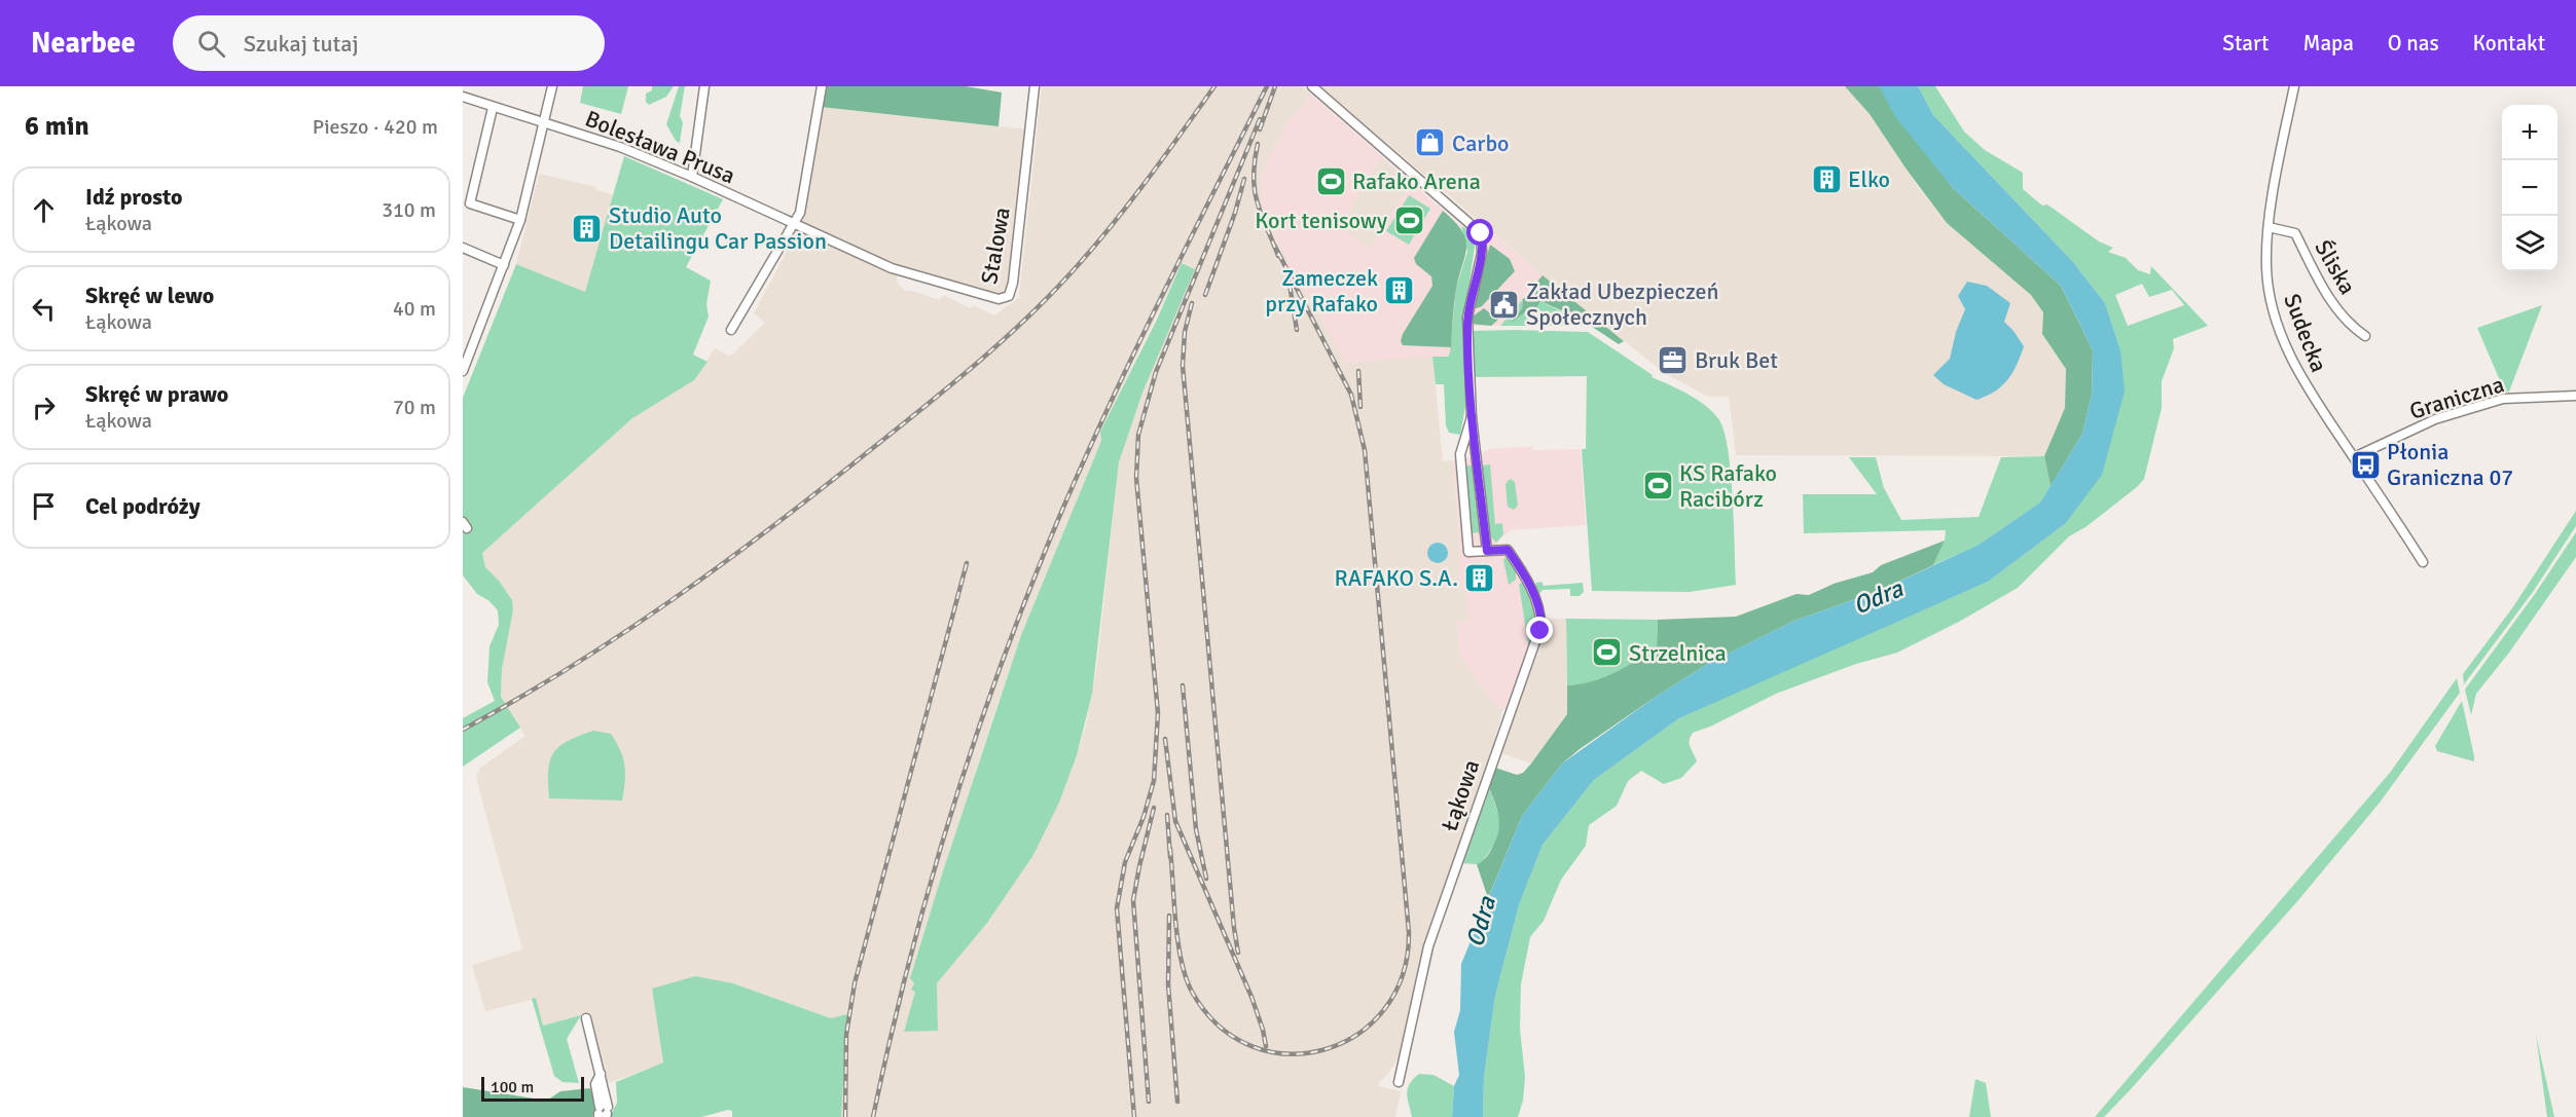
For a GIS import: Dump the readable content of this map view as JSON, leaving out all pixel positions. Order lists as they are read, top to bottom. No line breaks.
{"streets":{"street":["Bolesława Prusa","Stalowa","Śliska","Sudecka","Graniczna","Łąkowa"]},"crossings":[["Bolesława Prusa","Stalowa"],["Śliska","Sudecka"],["Sudecka","Graniczna"]],"water":["Odra"],"places":{"shop":["Carbo"],"building":["Elko","Studio Auto Detailingu Car Passion","Zameczek przy Rafako","RAFAKO S.A."],"sports":["Rafako Arena","Kort tenisowy","KS Rafako Racibórz","Strzelnica"],"public building":["Zakład Ubezpieczeń Społecznych"],"office":["Bruk Bet"],"bus stop":["Płonia Graniczna 07"]},"scale_bar":"100 m","page":{"header":"Nearbee","search":"Szukaj tutaj","nav":["Start","Mapa","O nas","Kontakt"],"heading":["6 min","Pieszo · 420 m"],"map_buttons":["+","−"],"list":[["Idź prosto","Łąkowa","310 m"],["Skręć w lewo","Łąkowa","40 m"],["Skręć w prawo","Łąkowa","70 m"],"Cel podróży"],"scale":"100 m"}}
